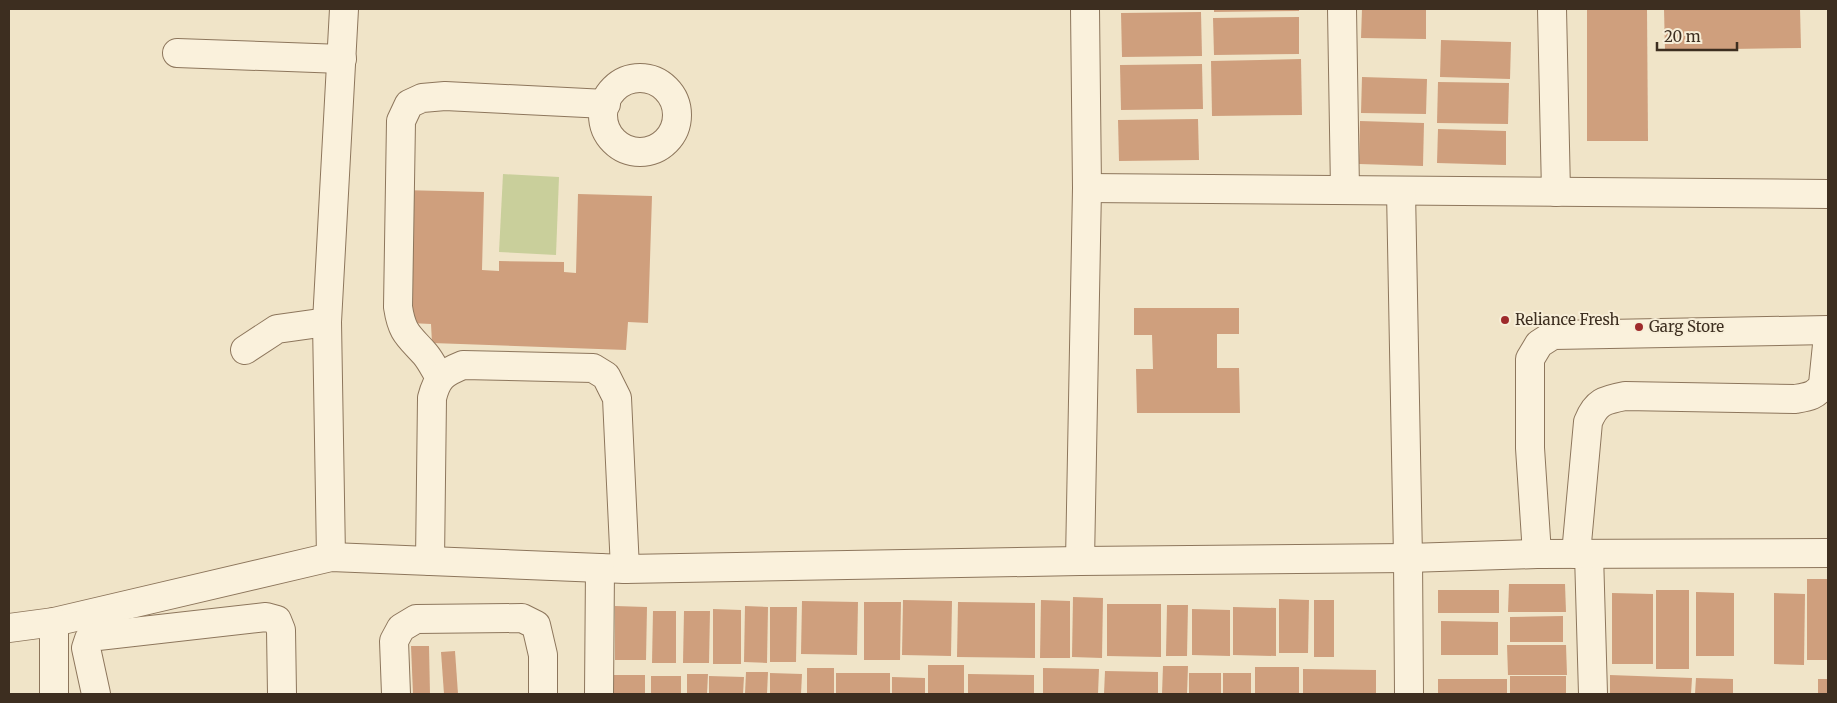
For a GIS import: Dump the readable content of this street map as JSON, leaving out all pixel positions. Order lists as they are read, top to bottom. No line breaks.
{"places":["Reliance Fresh","Garg Store"],"scale_bar":"20 m"}
